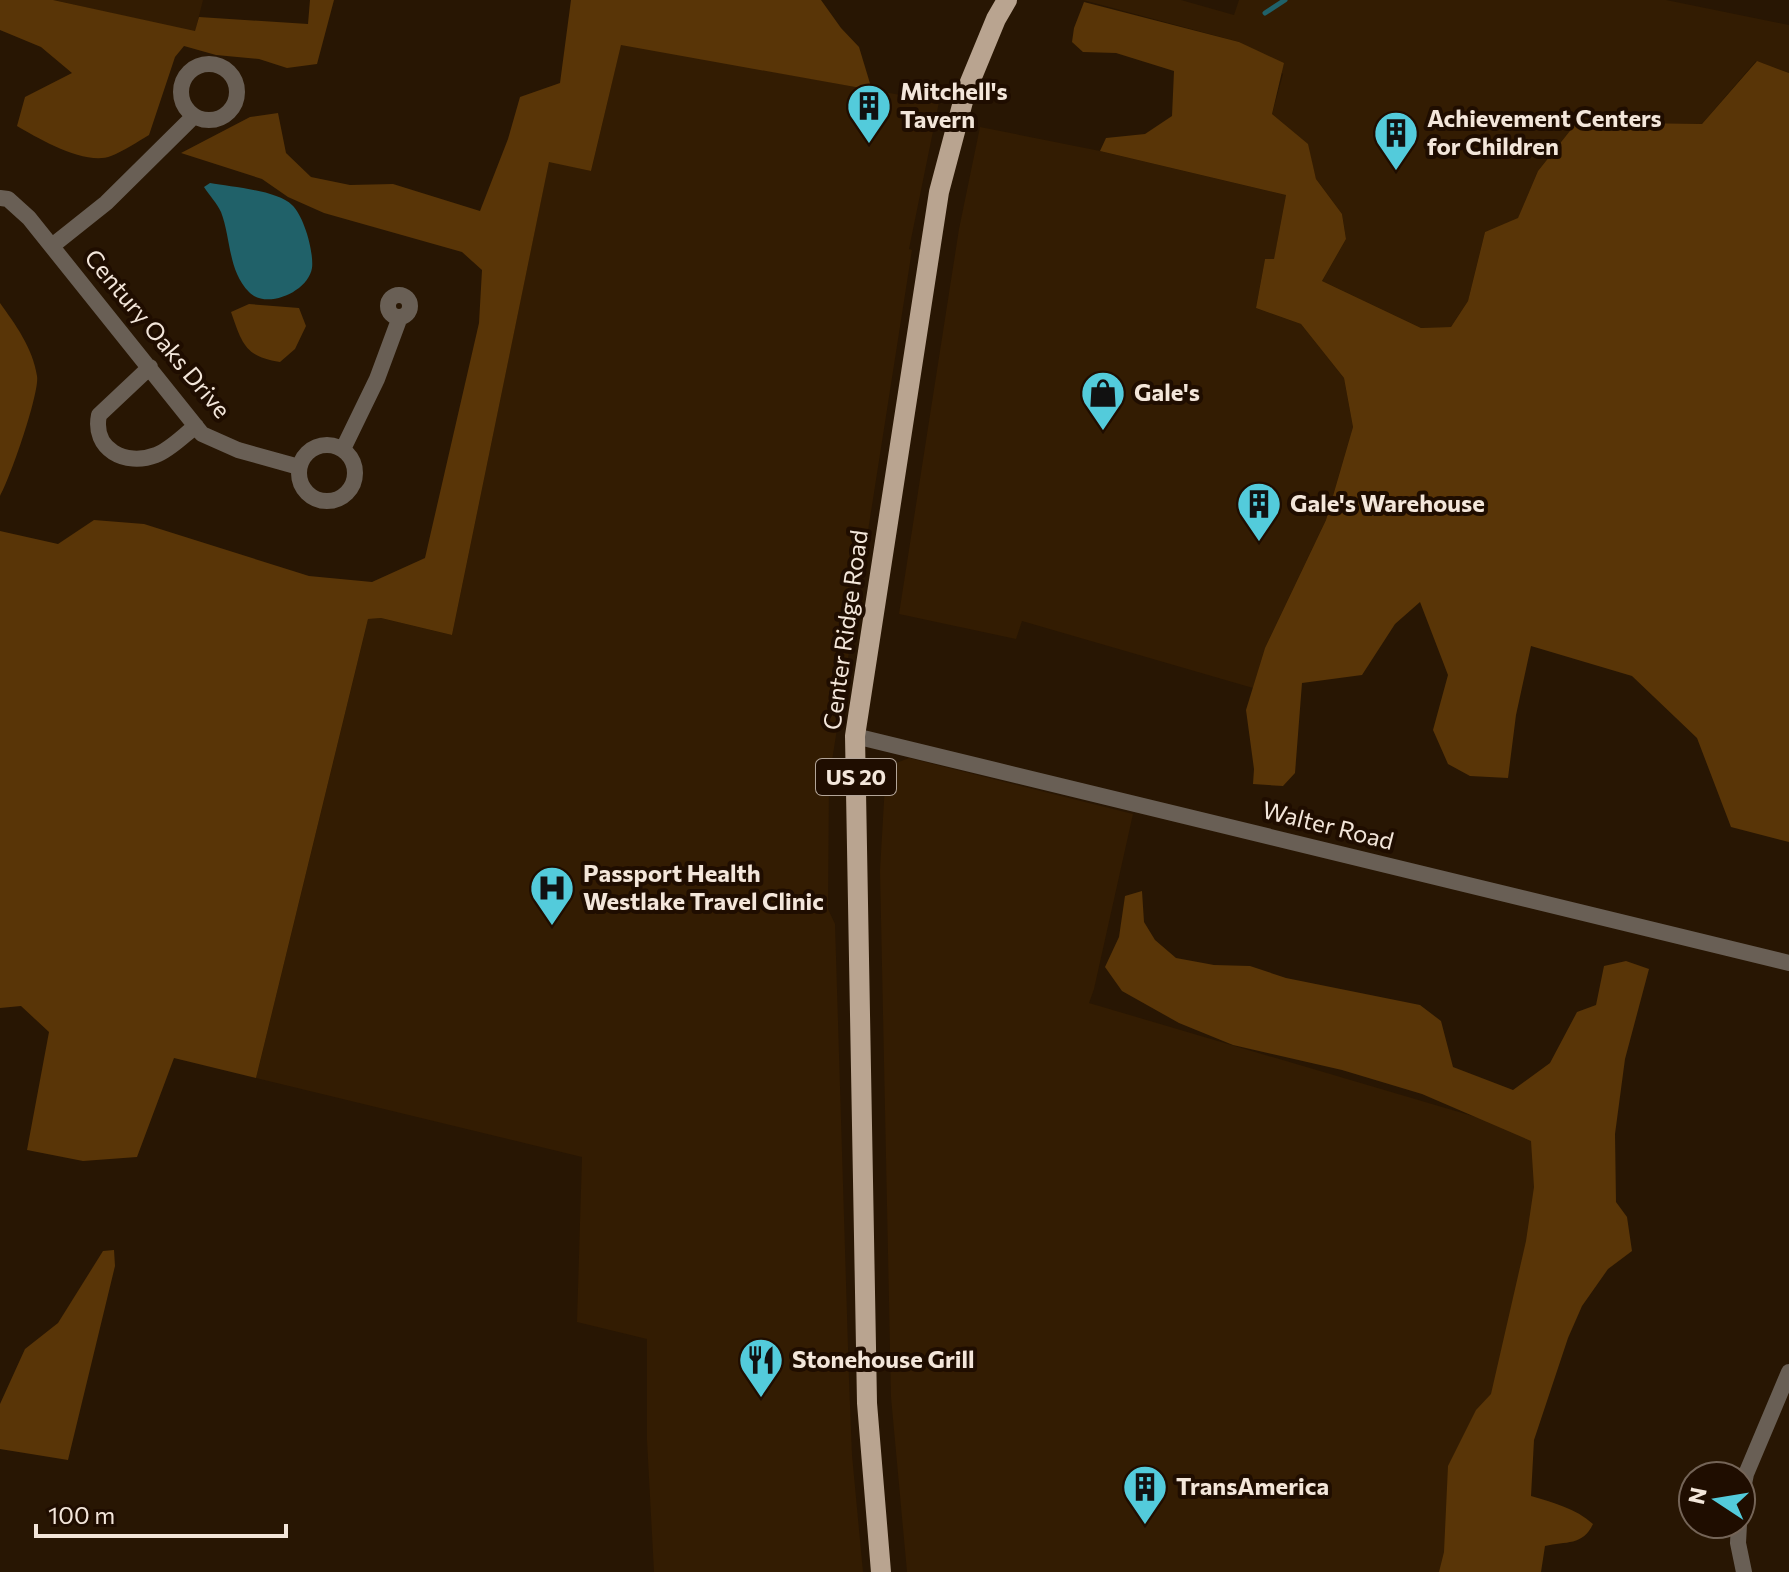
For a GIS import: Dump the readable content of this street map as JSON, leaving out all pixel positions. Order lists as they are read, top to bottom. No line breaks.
{"streets":{"main road":["Center Ridge Road","US 20"],"street":["Century Oaks Drive","Walter Road"]},"crossings":[["Center Ridge Road","Walter Road"]],"places":{"building":["Mitchell's Tavern","Achievement Centers for Children","Gale's Warehouse","TransAmerica"],"shop":["Gale's"],"hospital":["Passport Health Westlake Travel Clinic"],"restaurant":["Stonehouse Grill"]},"scale_bar":"100 m","north":"left"}
